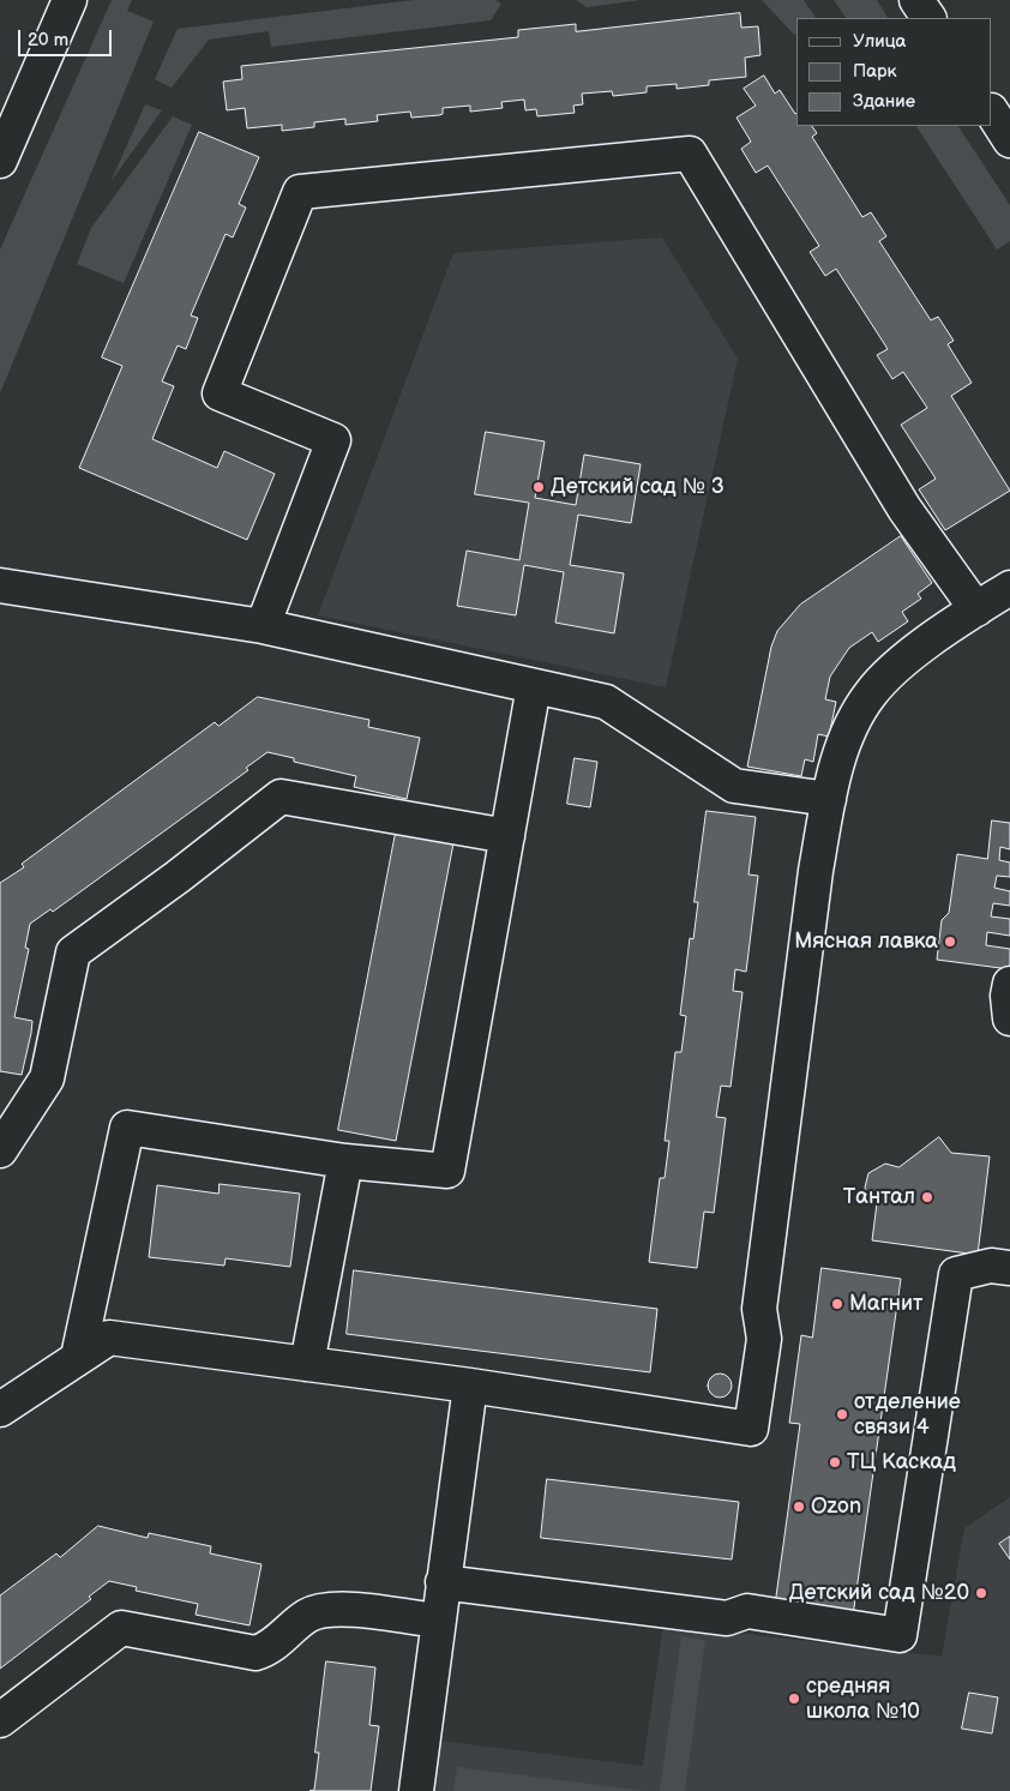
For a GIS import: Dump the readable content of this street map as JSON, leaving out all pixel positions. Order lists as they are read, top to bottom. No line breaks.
{"places":["Детский сад № 3","Мясная лавка","Тантал","Магнит","отделение связи 4","ТЦ Каскад","Ozon","Детский сад №20","средняя школа №10"],"legend":["Улица","Парк","Здание"],"scale_bar":"20 m"}
